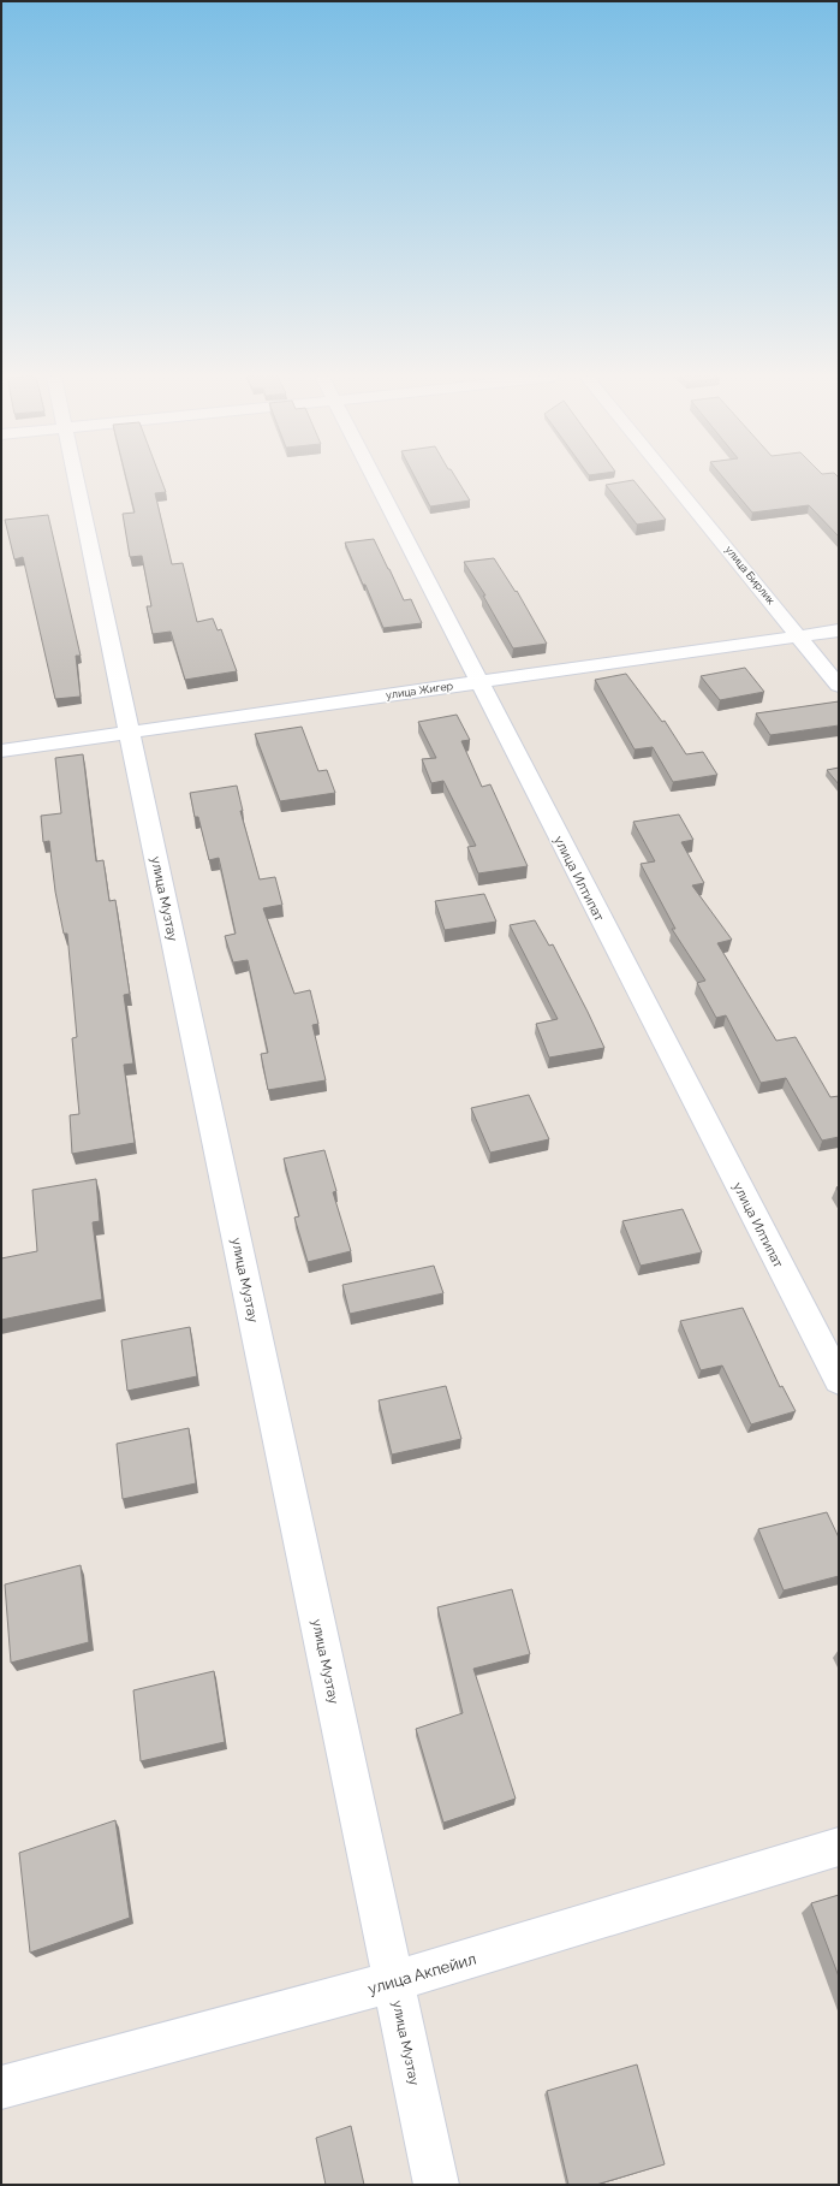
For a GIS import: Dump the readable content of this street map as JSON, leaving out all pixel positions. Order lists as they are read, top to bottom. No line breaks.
{"streets":{"street":["улица Бирлик","улица Жигер","улица Илтипат","улица Музтау","улица Акпейил"]},"crossings":[["улица Бирлик","улица Жигер"],["улица Жигер","улица Илтипат"],["улица Жигер","улица Музтау"],["улица Музтау","улица Акпейил"]]}
